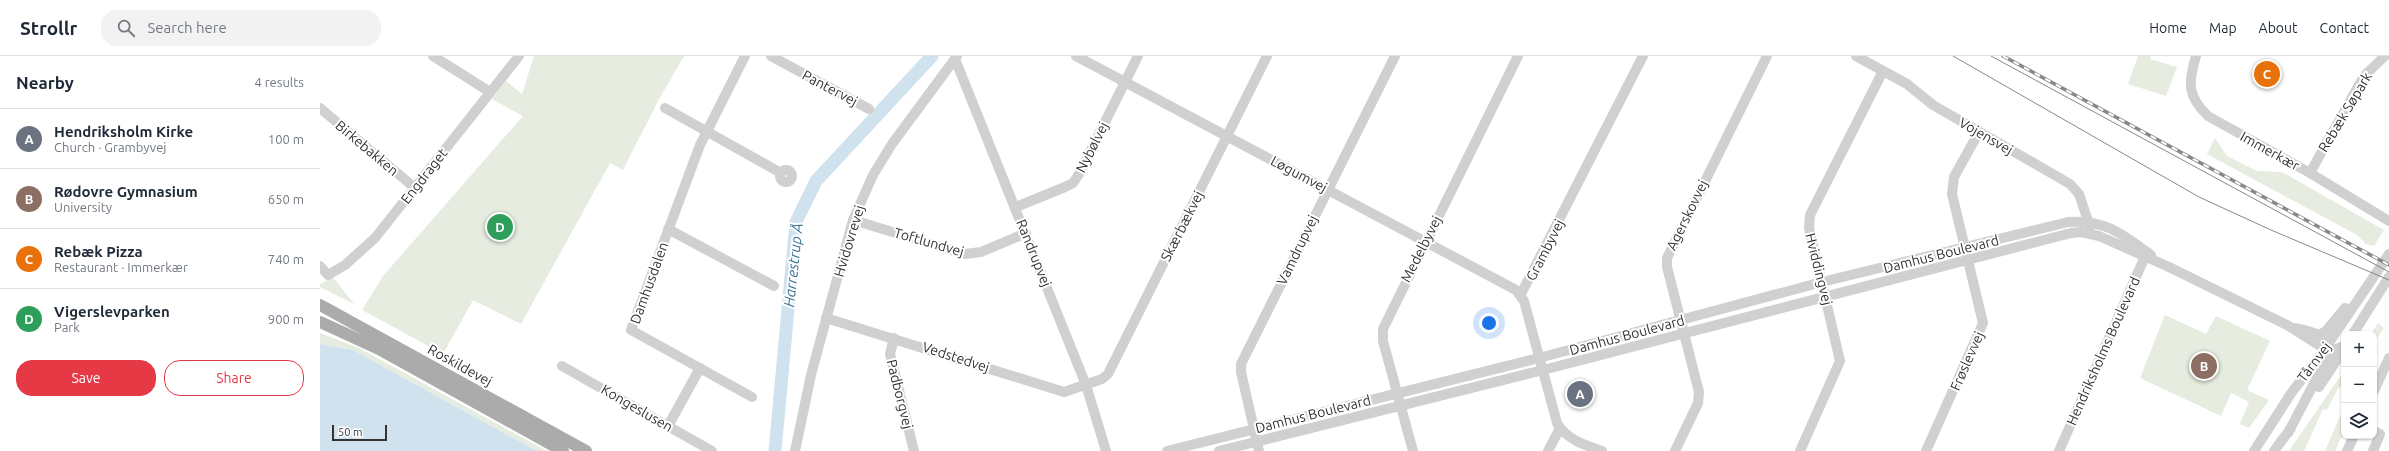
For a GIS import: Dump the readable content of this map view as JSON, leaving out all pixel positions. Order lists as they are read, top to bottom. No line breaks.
{"streets":{"main road":["Roskildevej"],"street":["Pantervej","Rebæk Søpark","Vojensvej","Nybølvej","Birkebakken","Immerkær","Løgumvej","Engdraget","Agerskovvej","Skærbækvej","Hvidovrevej","Toftlundvej","Medelbyvej","Vamdrupvej","Grambyvej","Randrupvej","Damhus Boulevard","Hviddingvej","Damhusdalen","Hendriksholms Boulevard","Vedstedvej","Frøslevvej","Tårnvej","Padborgvej","Kongeslusen"]},"crossings":[["Rebæk Søpark","Immerkær"],["Vojensvej","Damhus Boulevard"],["Vojensvej","Hviddingvej"],["Vojensvej","Frøslevvej"],["Nybølvej","Løgumvej"],["Nybølvej","Randrupvej"],["Birkebakken","Engdraget"],["Løgumvej","Skærbækvej"],["Løgumvej","Medelbyvej"],["Løgumvej","Vamdrupvej"],["Løgumvej","Grambyvej"],["Agerskovvej","Damhus Boulevard"],["Skærbækvej","Randrupvej"],["Skærbækvej","Vedstedvej"],["Hvidovrevej","Toftlundvej"],["Hvidovrevej","Randrupvej"],["Hvidovrevej","Vedstedvej"],["Toftlundvej","Randrupvej"],["Medelbyvej","Damhus Boulevard"],["Vamdrupvej","Damhus Boulevard"],["Grambyvej","Damhus Boulevard"],["Randrupvej","Vedstedvej"],["Damhus Boulevard","Hviddingvej"],["Damhus Boulevard","Frøslevvej"],["Vedstedvej","Padborgvej"]],"water":["Harrestrup Å"],"scale_bar":"50 m","page":{"header":"Strollr","search":"Search here","nav":["Home","Map","About","Contact"],"heading":["Nearby","4 results"],"pins":["C","D","B","A"],"list":[{"mark":"A","name":"Hendriksholm Kirke","note":"Church · Grambyvej","value":"100 m"},{"mark":"B","name":"Rødovre Gymnasium","note":"University","value":"650 m"},{"mark":"C","name":"Rebæk Pizza","note":"Restaurant · Immerkær","value":"740 m"},{"mark":"D","name":"Vigerslevparken","note":"Park","value":"900 m"}],"map_buttons":["+","−"],"buttons":["Save","Share"],"scale":"50 m"}}
